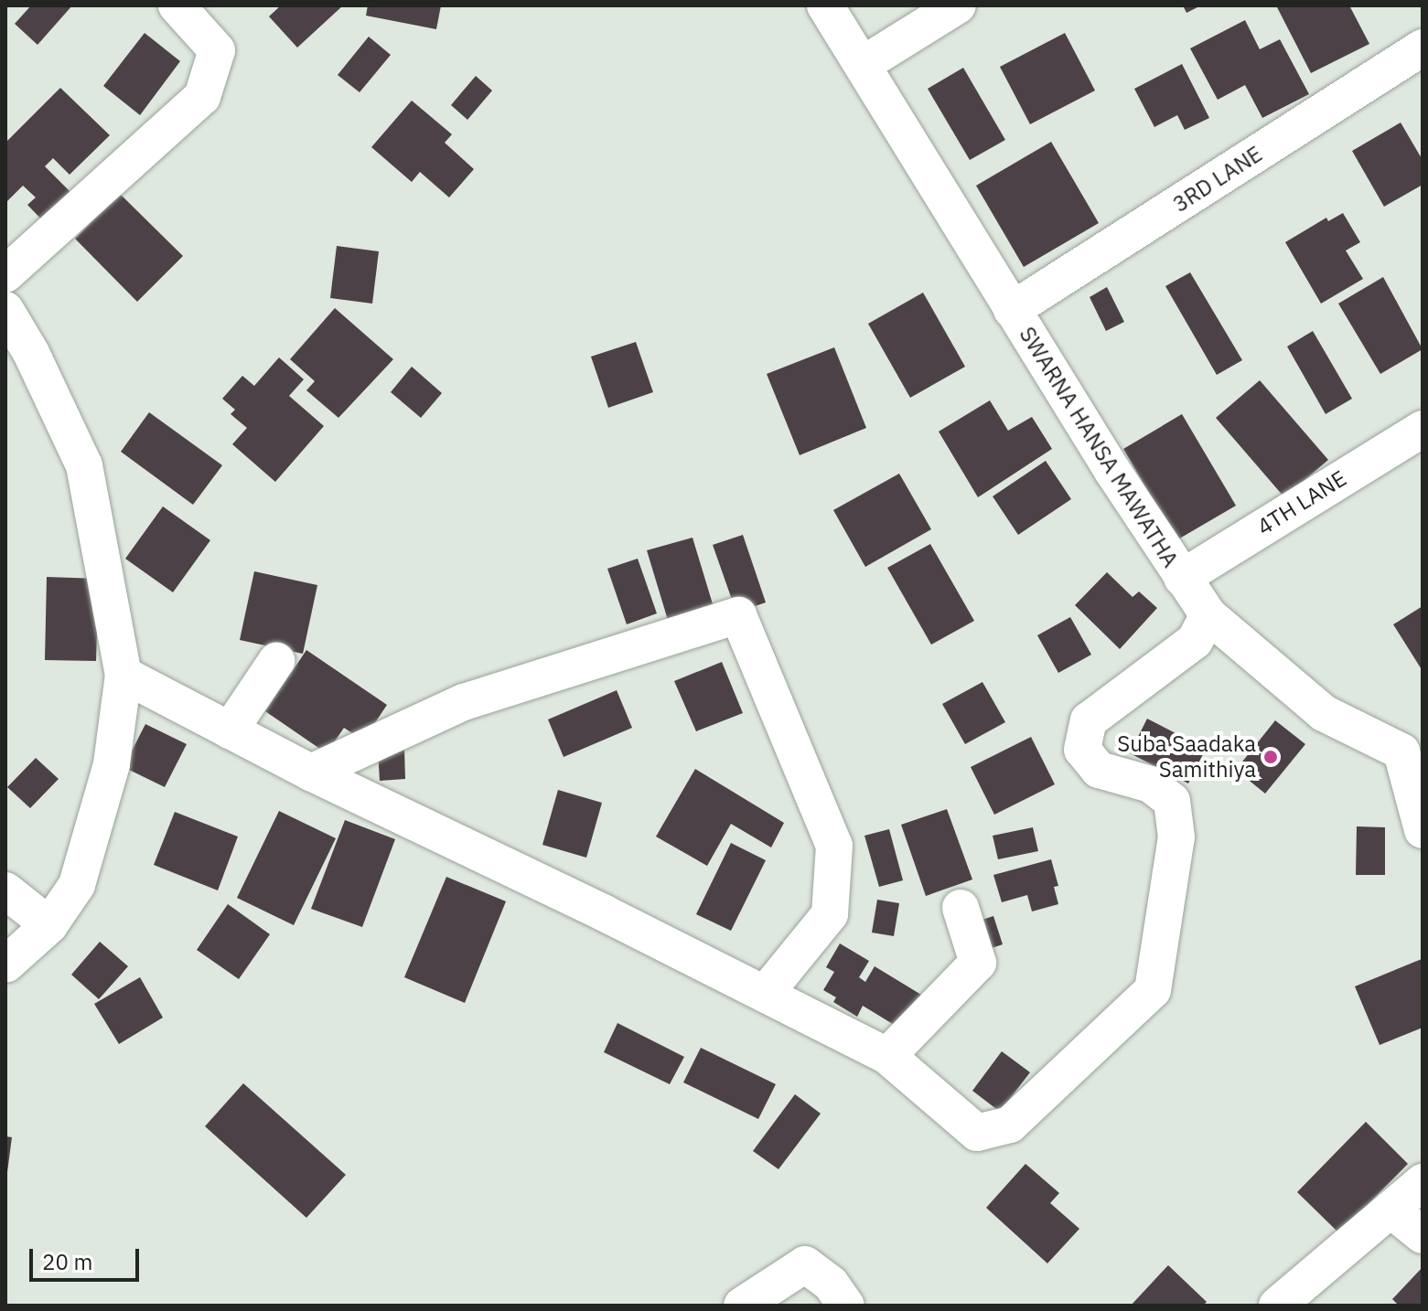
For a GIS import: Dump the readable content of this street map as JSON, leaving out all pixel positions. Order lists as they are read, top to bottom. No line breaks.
{"streets":{"street":["3RD LANE","SWARNA HANSA MAWATHA","4TH LANE"]},"crossings":[["3RD LANE","SWARNA HANSA MAWATHA"],["SWARNA HANSA MAWATHA","4TH LANE"]],"places":["Suba Saadaka Samithiya"],"scale_bar":"20 m"}
